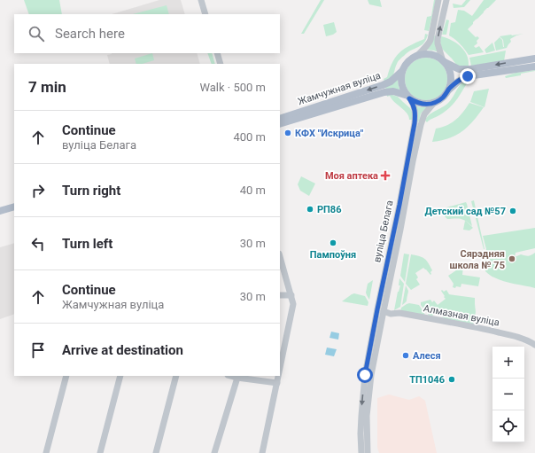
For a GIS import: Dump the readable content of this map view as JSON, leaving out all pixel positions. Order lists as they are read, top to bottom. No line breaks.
{"streets":{"main road":["Жамчужная вуліца"],"street":["вуліца Белага","Алмазная вуліца"]},"crossings":[["Жамчужная вуліца","вуліца Белага"],["вуліца Белага","Алмазная вуліца"]],"places":{"other":["КФХ \"Искрица\"","РП86","Детский сад №57","Пампоўня","Сярэдняя школа № 75","Алеся","ТП1046"],"health":["Моя аптека"]},"page":{"search":"Search here","heading":["7 min","Walk · 500 m"],"list":[["Continue","вуліца Белага","400 m"],["Turn right","40 m"],["Turn left","30 m"],["Continue","Жамчужная вуліца","30 m"],"Arrive at destination"],"map_buttons":["+","−"]}}
